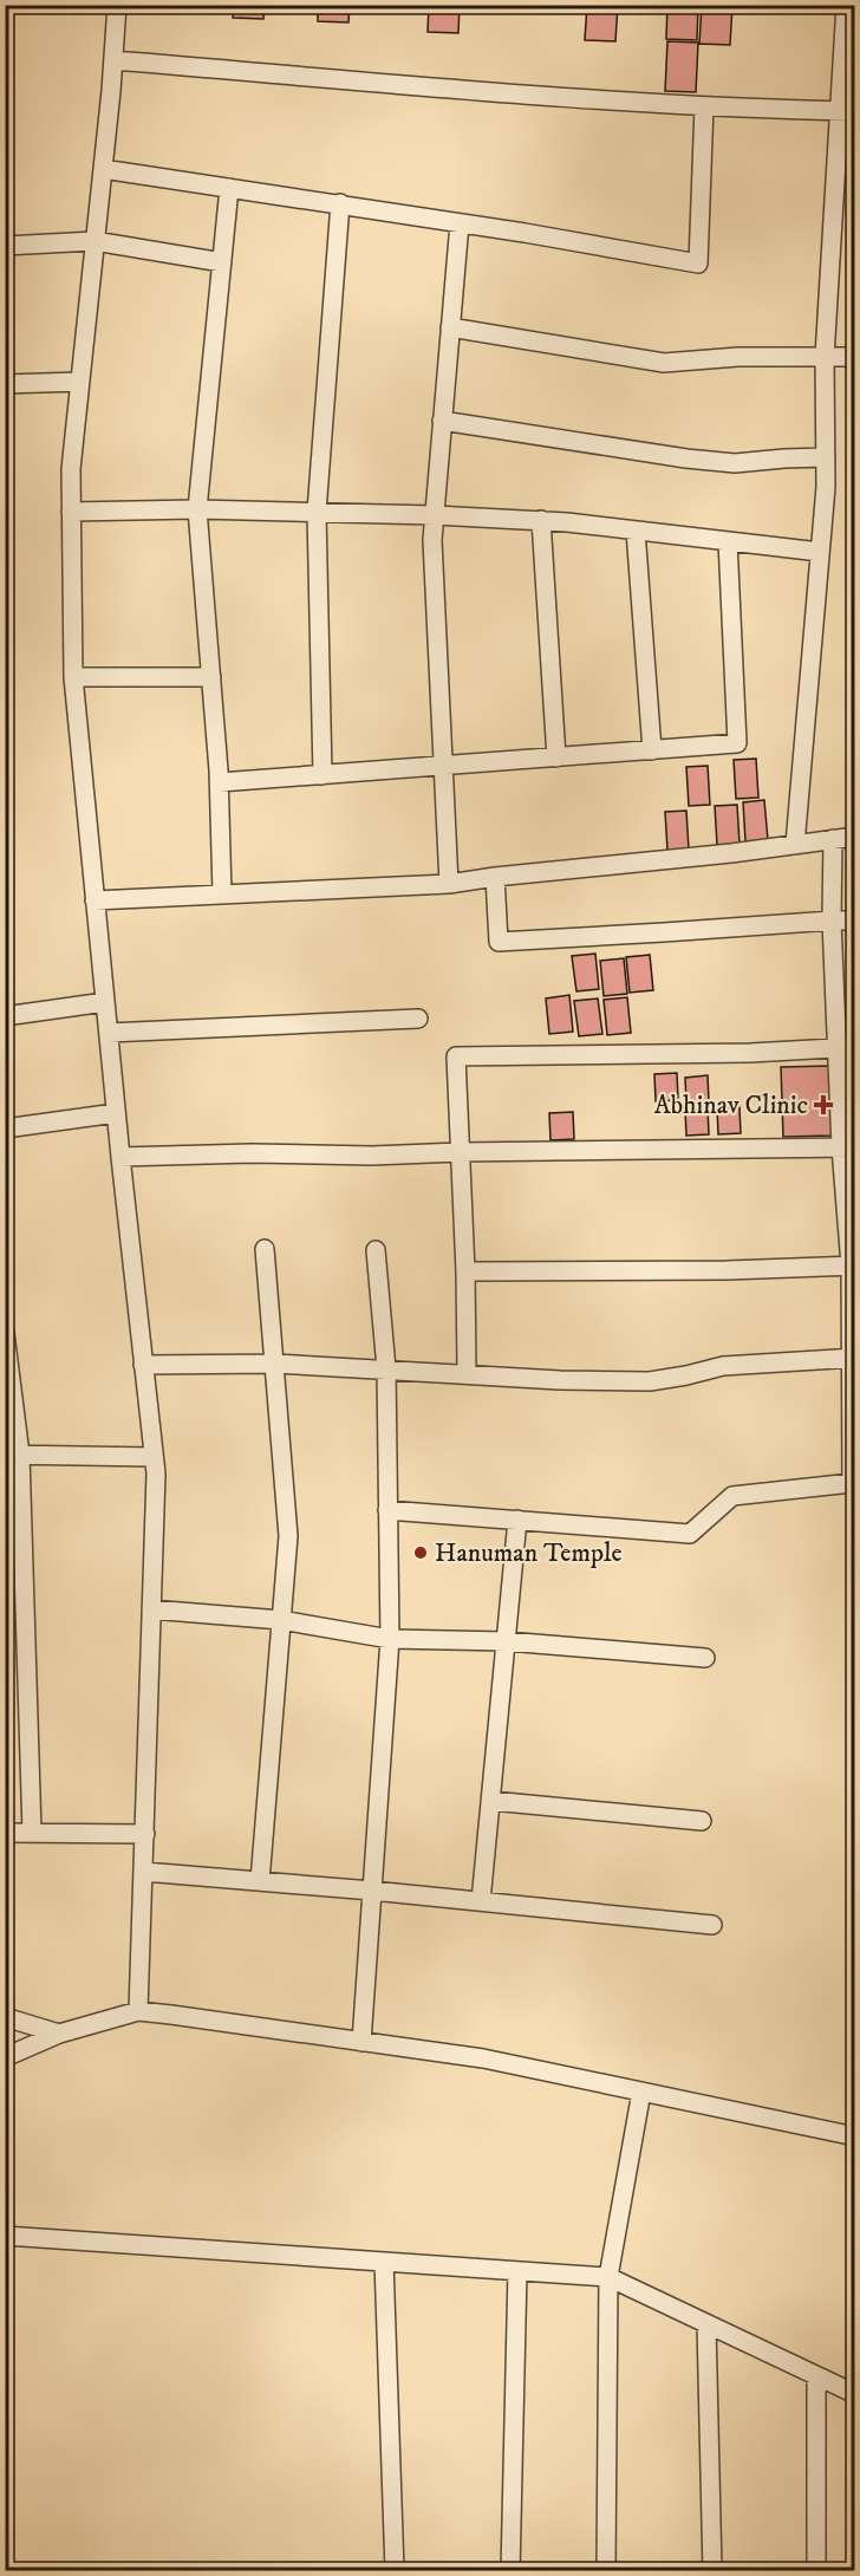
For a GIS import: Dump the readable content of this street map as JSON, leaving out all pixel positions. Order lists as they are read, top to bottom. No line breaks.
{"places":{"health":["Abhinav Clinic"],"other":["Hanuman Temple"]}}
